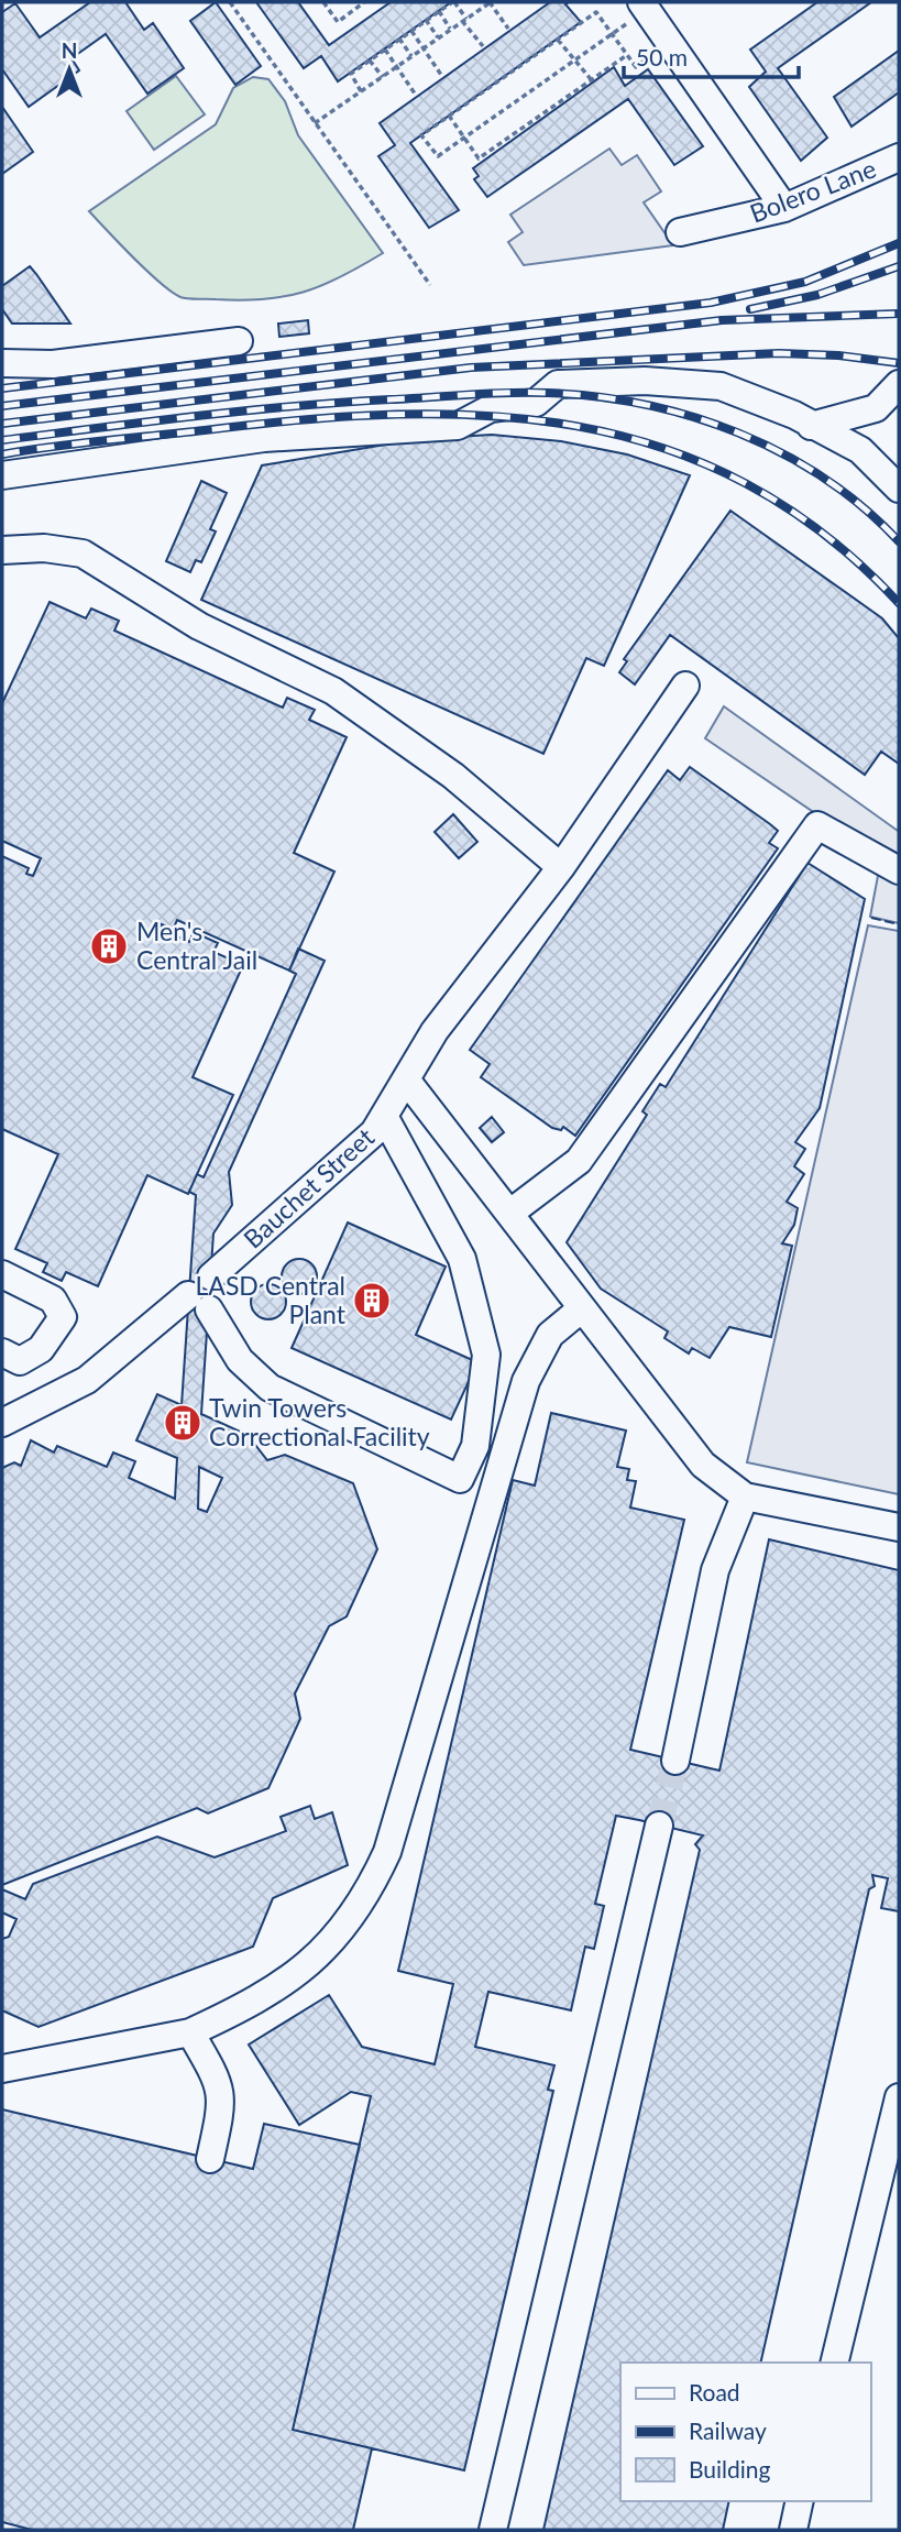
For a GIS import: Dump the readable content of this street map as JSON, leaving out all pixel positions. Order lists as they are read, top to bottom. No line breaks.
{"streets":{"street":["Bolero Lane","Bauchet Street"]},"places":{"building":["Men's Central Jail","LASD Central Plant","Twin Towers Correctional Facility"]},"legend":["Road","Railway","Building"],"scale_bar":"50 m","north":"top"}
